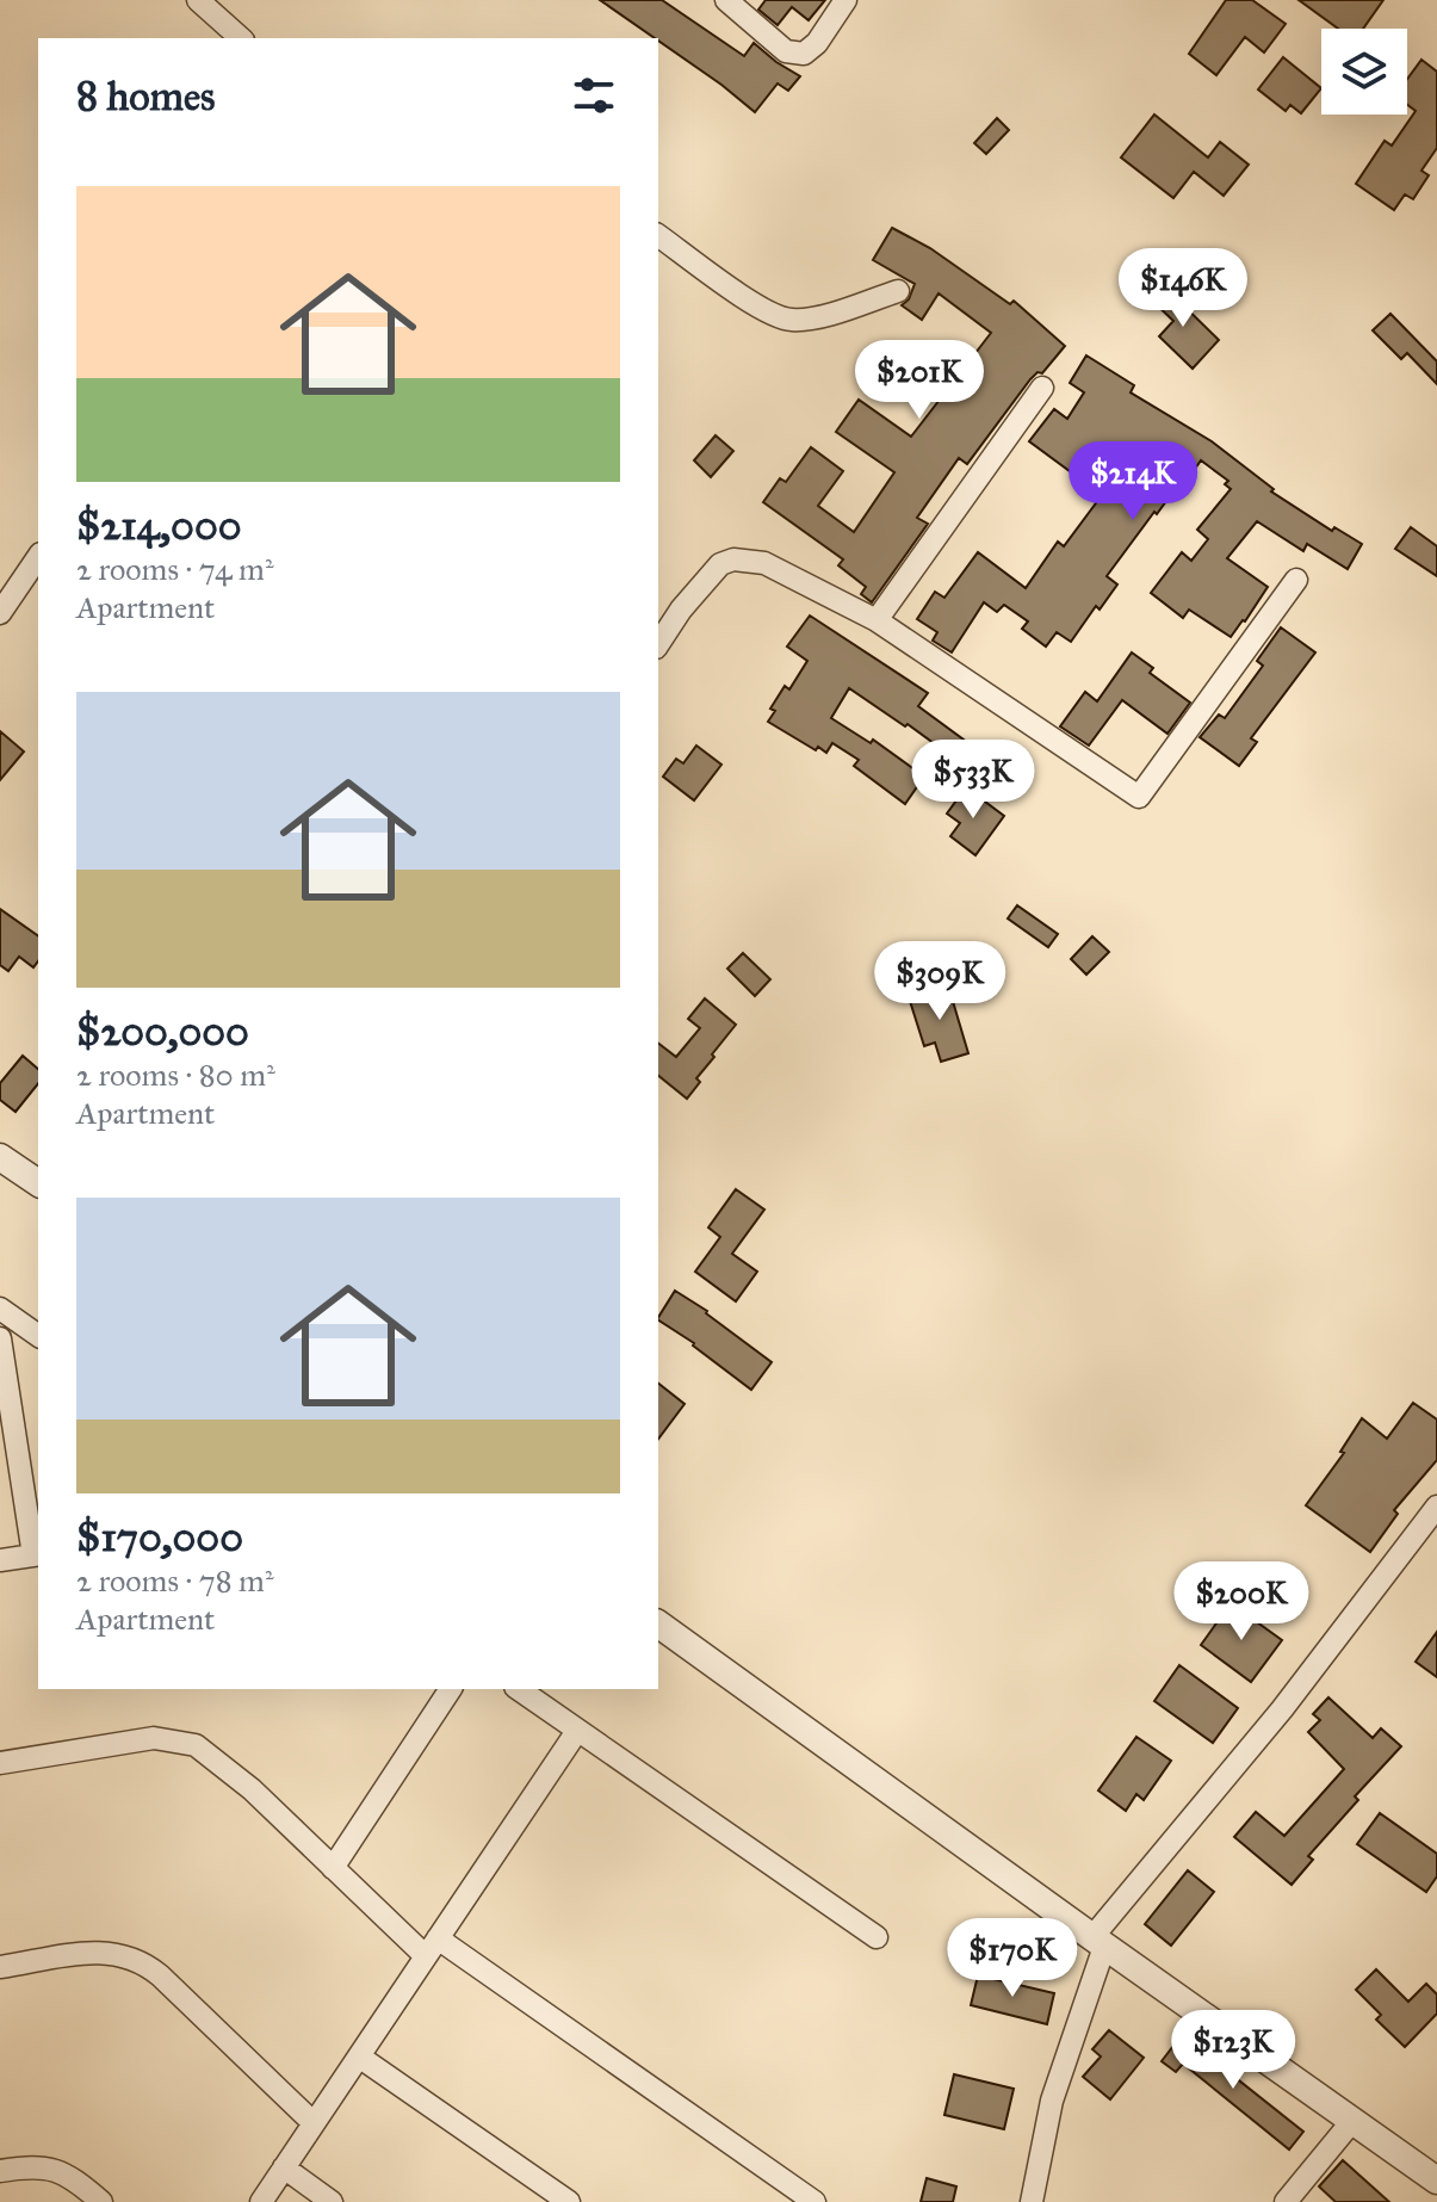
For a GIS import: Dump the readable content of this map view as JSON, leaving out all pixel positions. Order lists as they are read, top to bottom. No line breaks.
{"page":{"heading":"8 homes","list":[{"name":"$214,000","note":"2 rooms · 74 m² · Apartment"},{"name":"$200,000","note":"2 rooms · 80 m² · Apartment"},{"name":"$170,000","note":"2 rooms · 78 m² · Apartment"}],"price":["$146K","$201K","$214K","$533K","$309K","$200K","$170K","$123K"]}}
